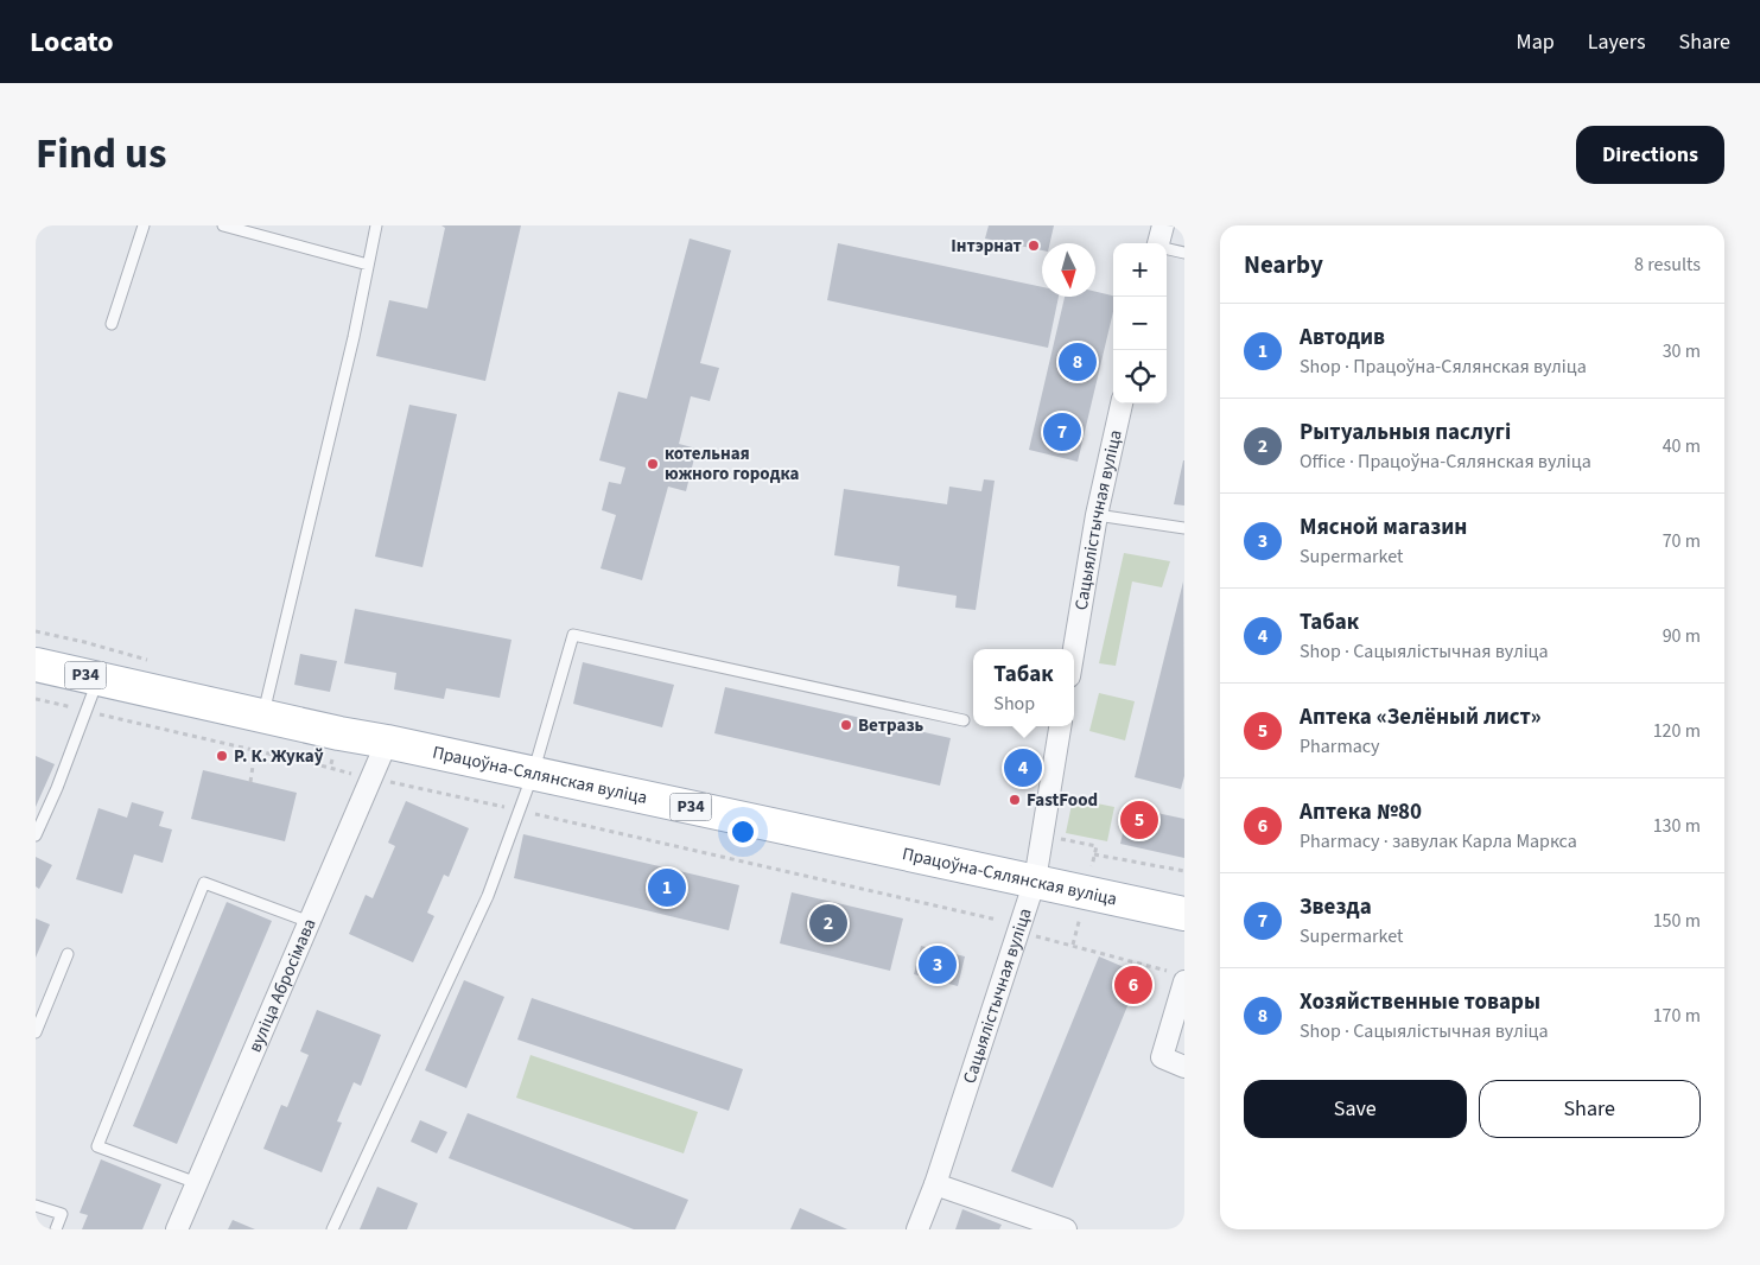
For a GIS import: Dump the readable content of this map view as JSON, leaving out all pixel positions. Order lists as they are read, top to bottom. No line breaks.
{"streets":{"main road":["Р34","Працоўна-Сялянская вуліца"],"street":["Сацыялістычная вуліца","вуліца Абросімава"]},"crossings":[["Сацыялістычная вуліца","Працоўна-Сялянская вуліца"],["Працоўна-Сялянская вуліца","вуліца Абросімава"]],"places":["Інтэрнат","котельная южного городка","Ветразь","Р. К. Жукаў","FastFood"],"north":"bottom","page":{"header":"Locato","nav":["Map","Layers","Share"],"title":"Find us","buttons":["Directions",["Save","Share"]],"heading":["Nearby","8 results"],"map_buttons":["+","−"],"list":[{"mark":"1","name":"Автодив","note":"Shop · Працоўна-Сялянская вуліца","value":"30 m"},{"mark":"2","name":"Рытуальныя паслугі","note":"Office · Працоўна-Сялянская вуліца","value":"40 m"},{"mark":"3","name":"Мясной магазин","note":"Supermarket","value":"70 m"},{"mark":"4","name":"Табак","note":"Shop · Сацыялістычная вуліца","value":"90 m"},{"mark":"5","name":"Аптека «Зелёный лист»","note":"Pharmacy","value":"120 m"},{"mark":"6","name":"Аптека №80","note":"Pharmacy · завулак Карла Маркса","value":"130 m"},{"mark":"7","name":"Звезда","note":"Supermarket","value":"150 m"},{"mark":"8","name":"Хозяйственные товары","note":"Shop · Сацыялістычная вуліца","value":"170 m"}],"pins":["8","7","4","5","1","2","3","6"],"popup":["Табак","Shop"]}}
